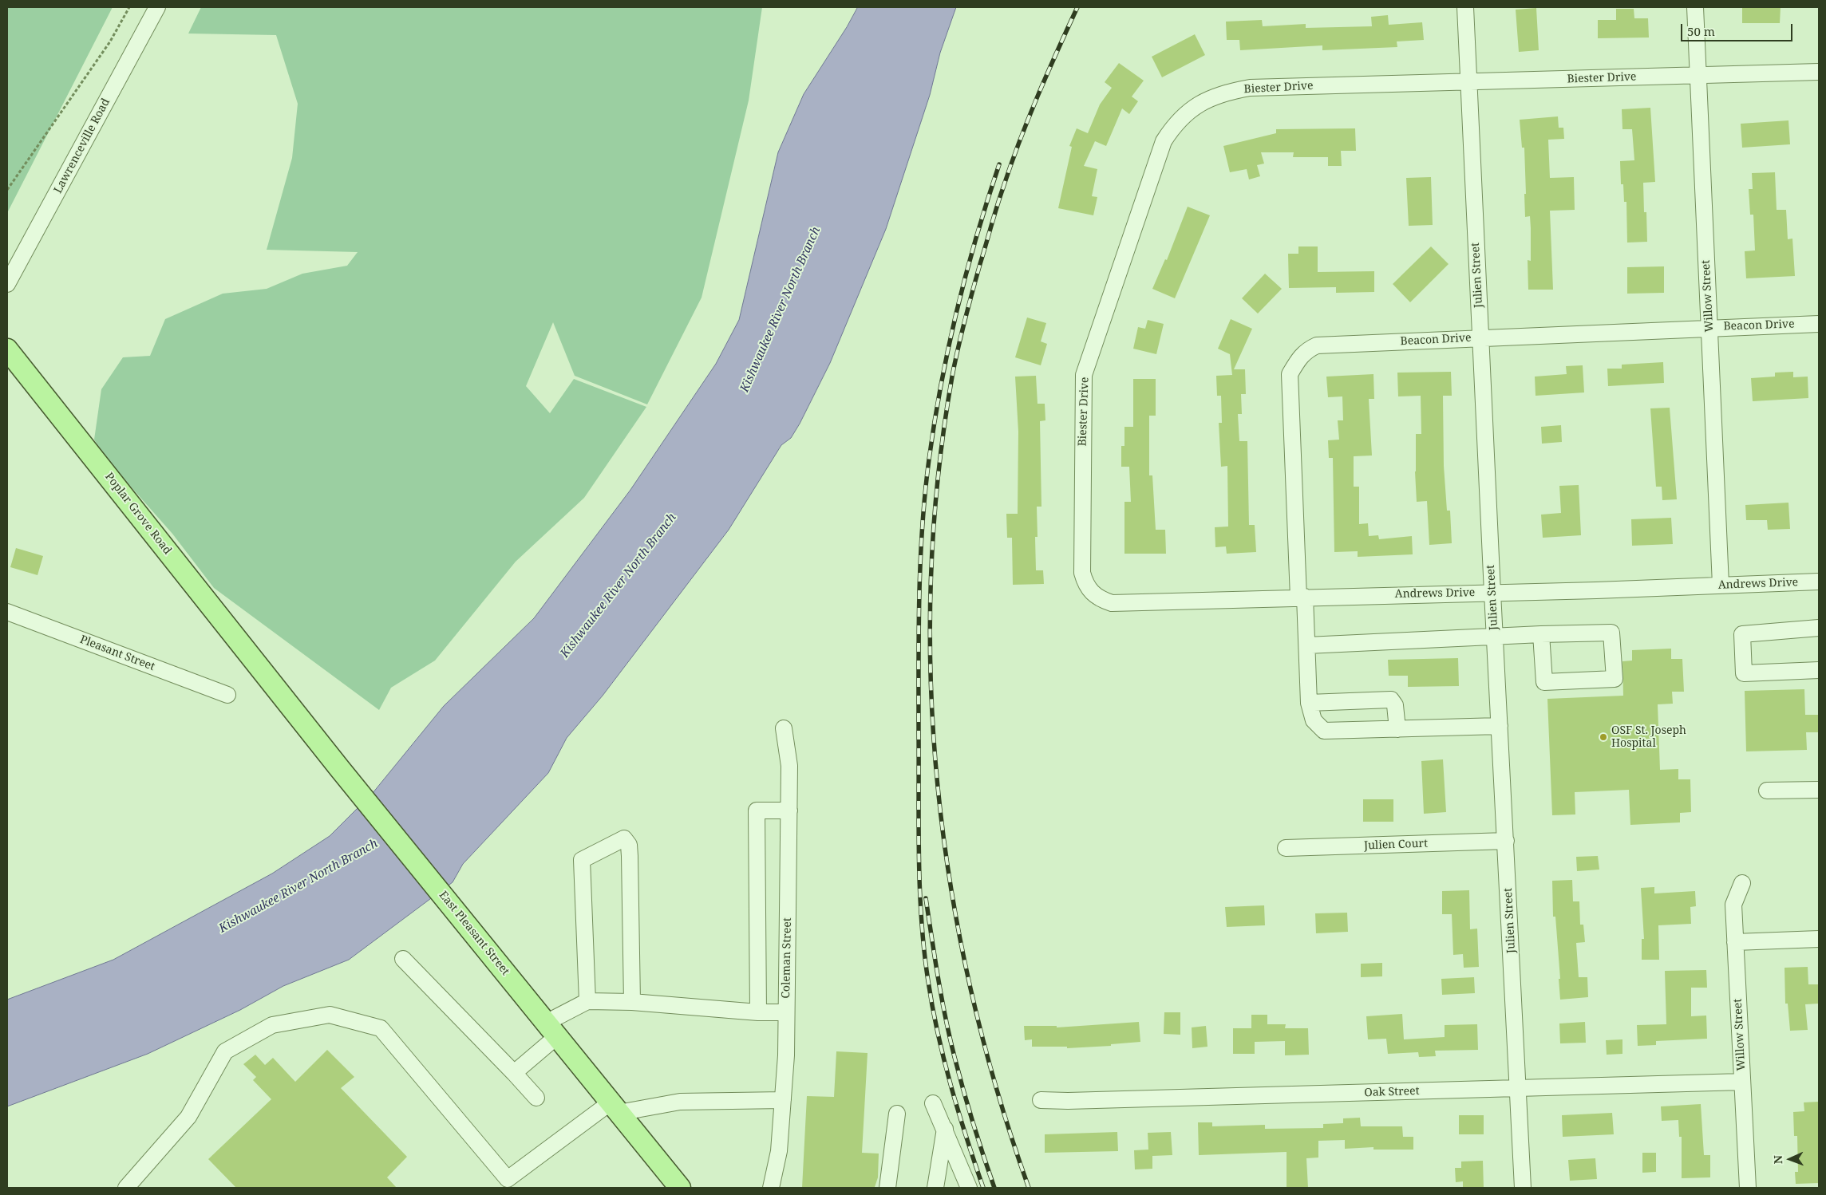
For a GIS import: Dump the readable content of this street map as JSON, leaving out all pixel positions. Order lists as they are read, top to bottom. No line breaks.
{"streets":{"main road":["Poplar Grove Road","East Pleasant Street"],"street":["Biester Drive","Lawrenceville Road","Julien Street","Willow Street","Beacon Drive","Andrews Drive","Pleasant Street","Julien Court","Coleman Street","Oak Street"]},"crossings":[["Biester Drive","Julien Street"],["Biester Drive","Willow Street"],["Biester Drive","Andrews Drive"],["Julien Street","Beacon Drive"],["Julien Street","Andrews Drive"],["Julien Street","Julien Court"],["Julien Street","Oak Street"],["Willow Street","Beacon Drive"],["Willow Street","Andrews Drive"],["Willow Street","Oak Street"],["Beacon Drive","Andrews Drive"],["Poplar Grove Road","East Pleasant Street"]],"water":["Kishwaukee River North Branch"],"places":["OSF St. Joseph Hospital"],"scale_bar":"50 m","north":"left"}
